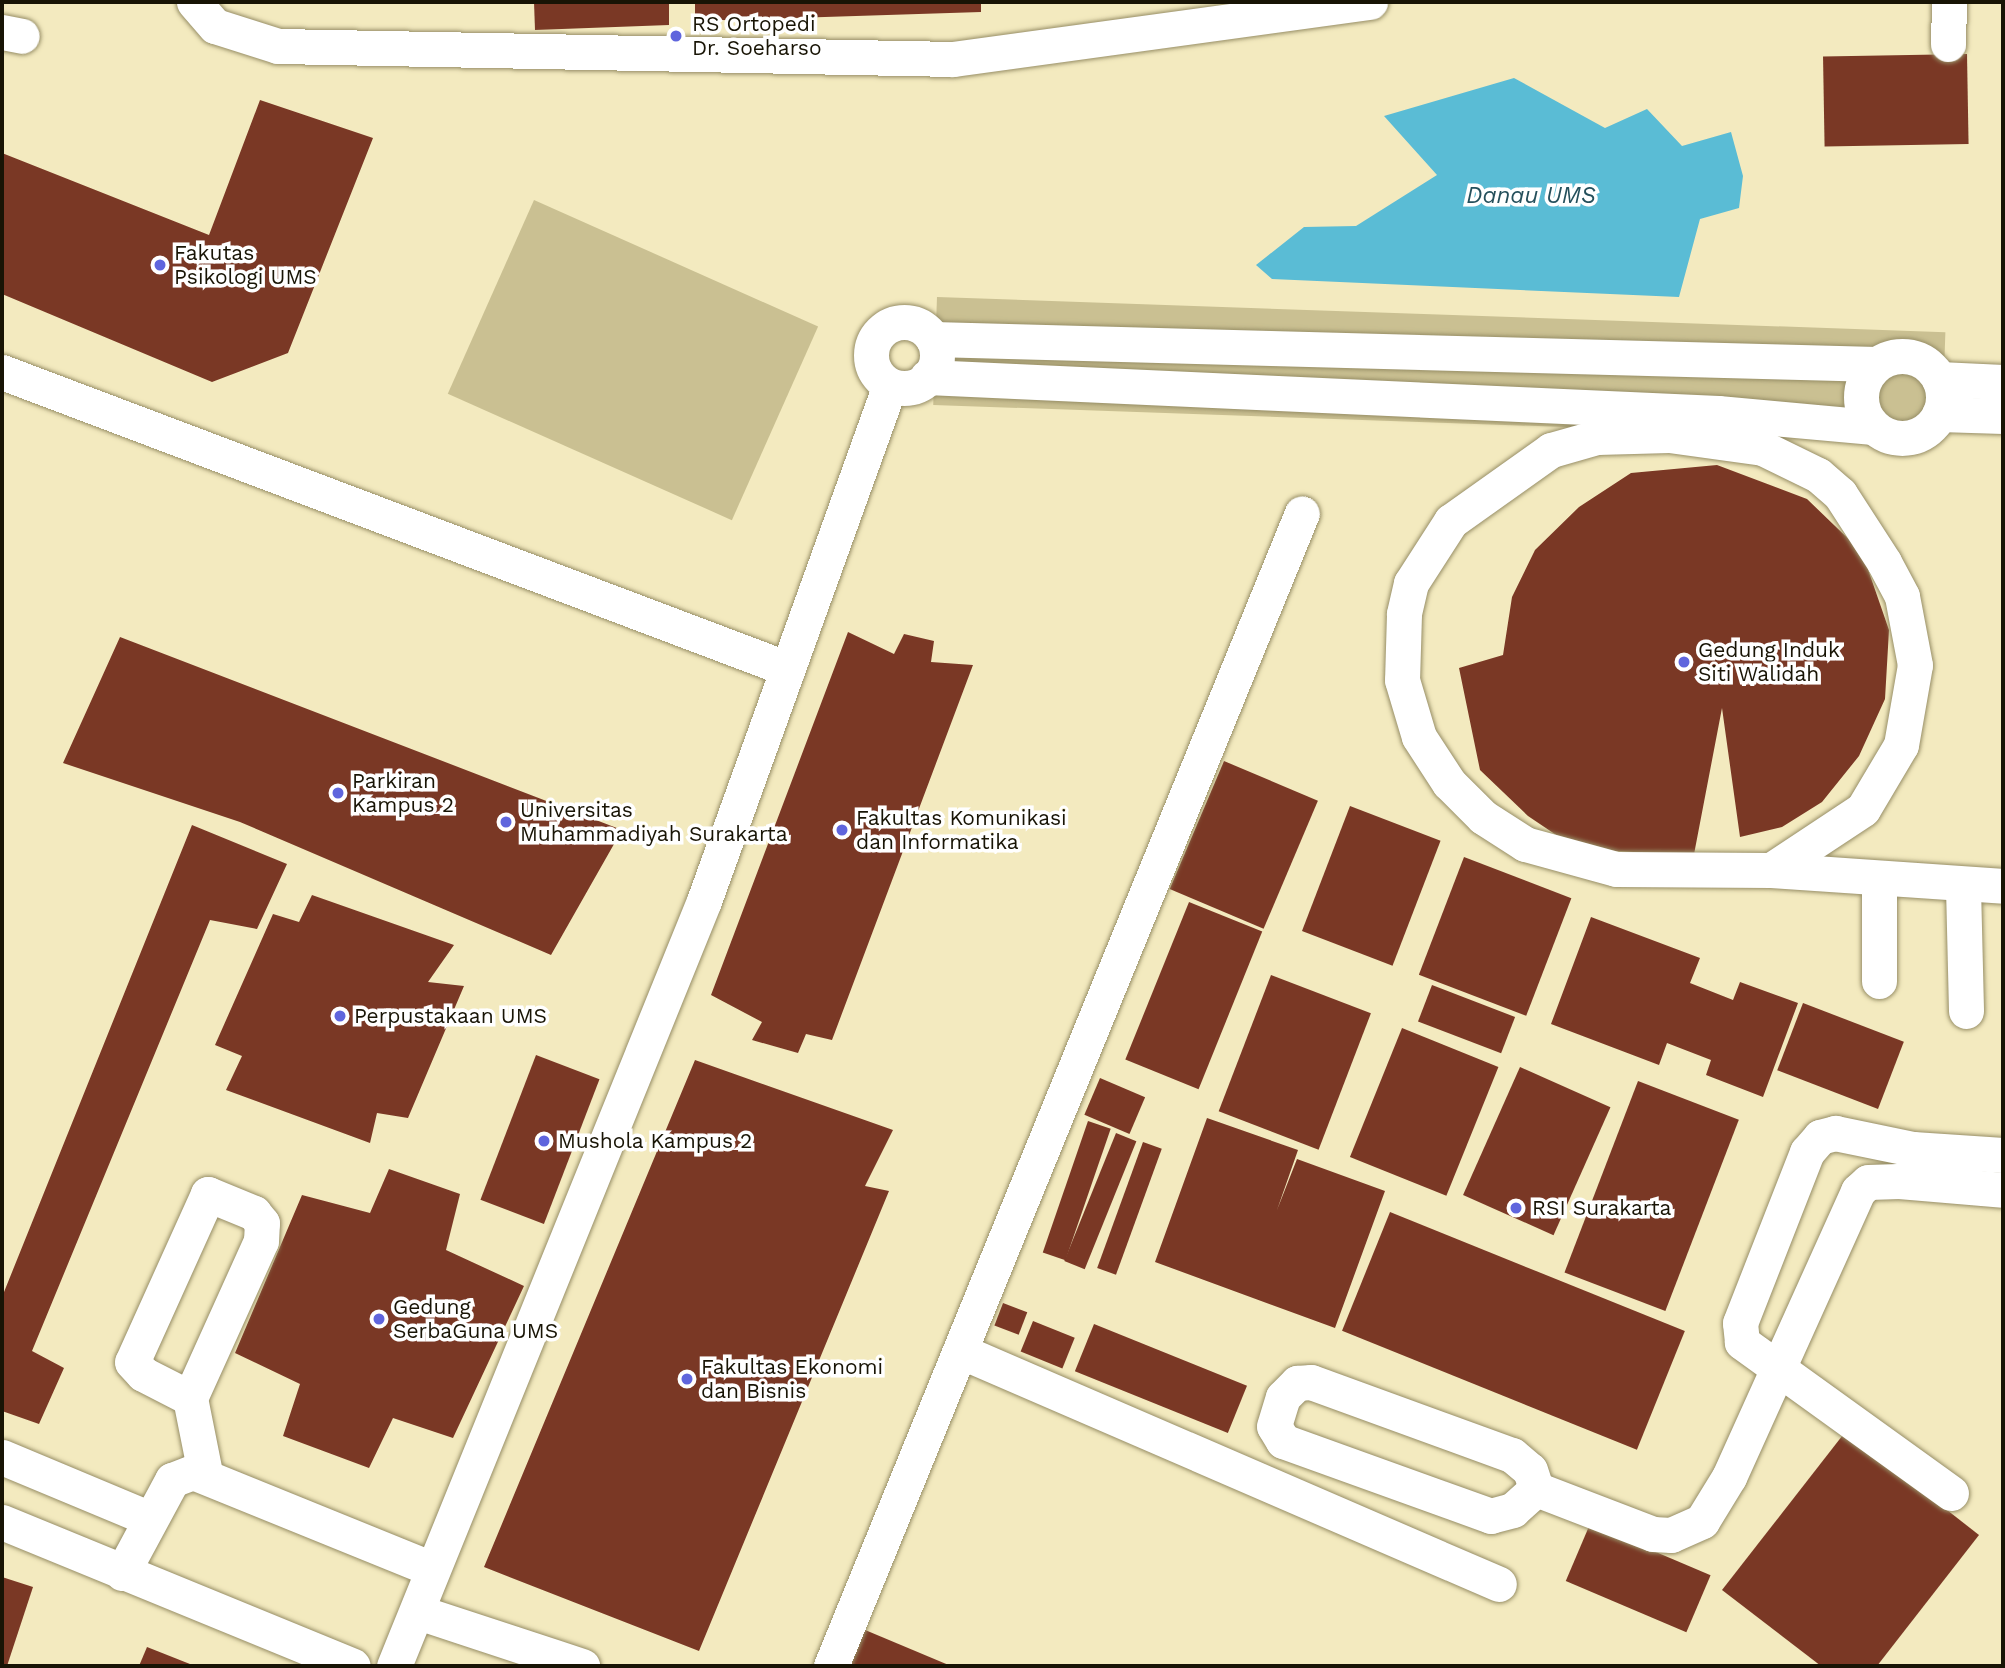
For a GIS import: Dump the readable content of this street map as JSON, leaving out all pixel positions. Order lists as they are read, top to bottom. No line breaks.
{"water":["Danau UMS"],"places":["RS Ortopedi Dr. Soeharso","Fakutas Psikologi UMS","Gedung Induk Siti Walidah","Parkiran Kampus 2","Universitas Muhammadiyah Surakarta","Fakultas Komunikasi dan Informatika","Perpustakaan UMS","Mushola Kampus 2","RSI Surakarta","Gedung SerbaGuna UMS","Fakultas Ekonomi dan Bisnis"]}
